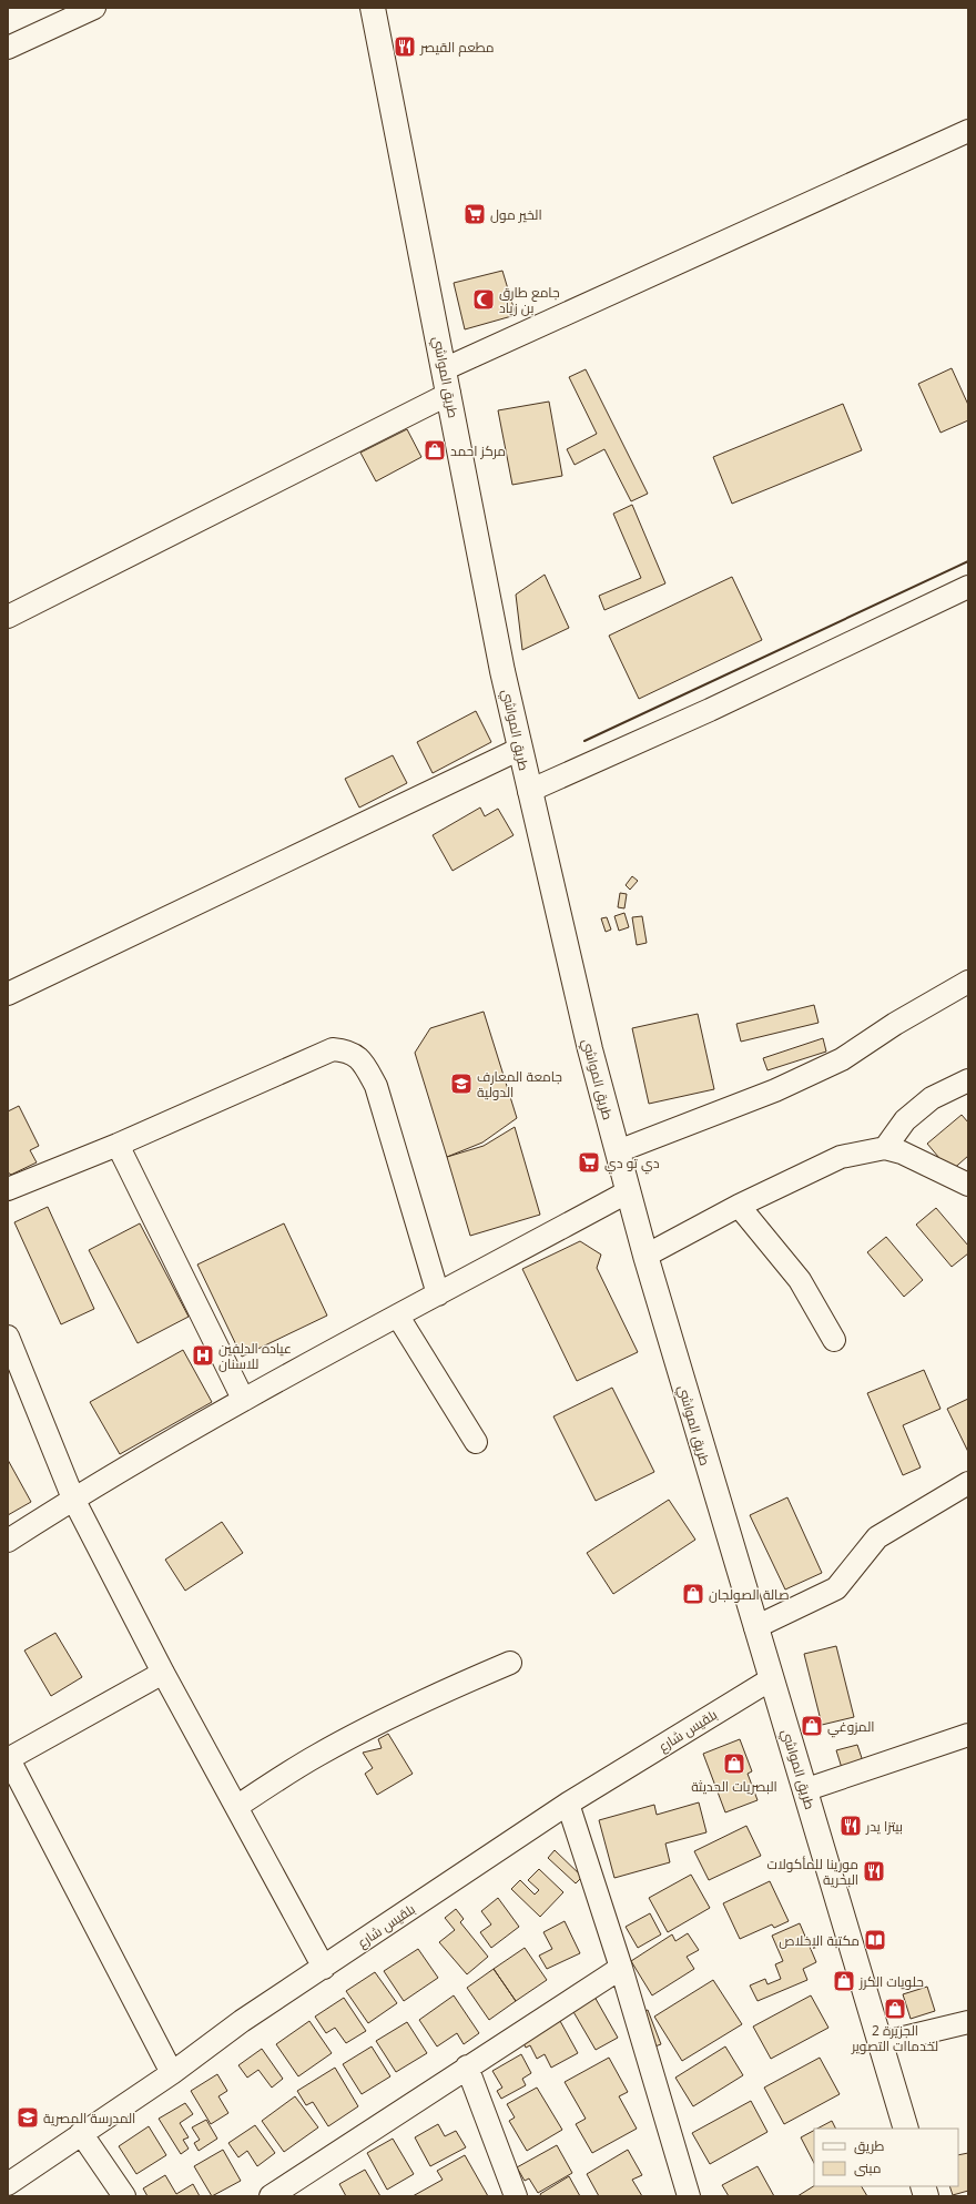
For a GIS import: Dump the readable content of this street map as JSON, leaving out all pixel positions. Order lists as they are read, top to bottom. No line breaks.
{"streets":{"main road":["طريق المواشي"],"street":["بلقيس شارع"]},"crossings":[["طريق المواشي","بلقيس شارع"]],"places":{"restaurant":["مطعم القيصر","بيتزا يدر","مورينا للمأكولات البحرية"],"supermarket":["الخير مول","دي تو دي"],"mosque":["جامع طارق بن زياد"],"shop":["مركز احمد","صالة الصولجان","المزوغي","البصريات الحديثة","حلويات الكرز","الجزيرة 2 لخدماات التصوير"],"school or university":["جامعة المعارف الدولية","المدرسة المصرية"],"hospital":["عياده الدلفين للاسنان"],"library":["مكتبة الإخلاص"]},"legend":["طريق","مبنى"]}
